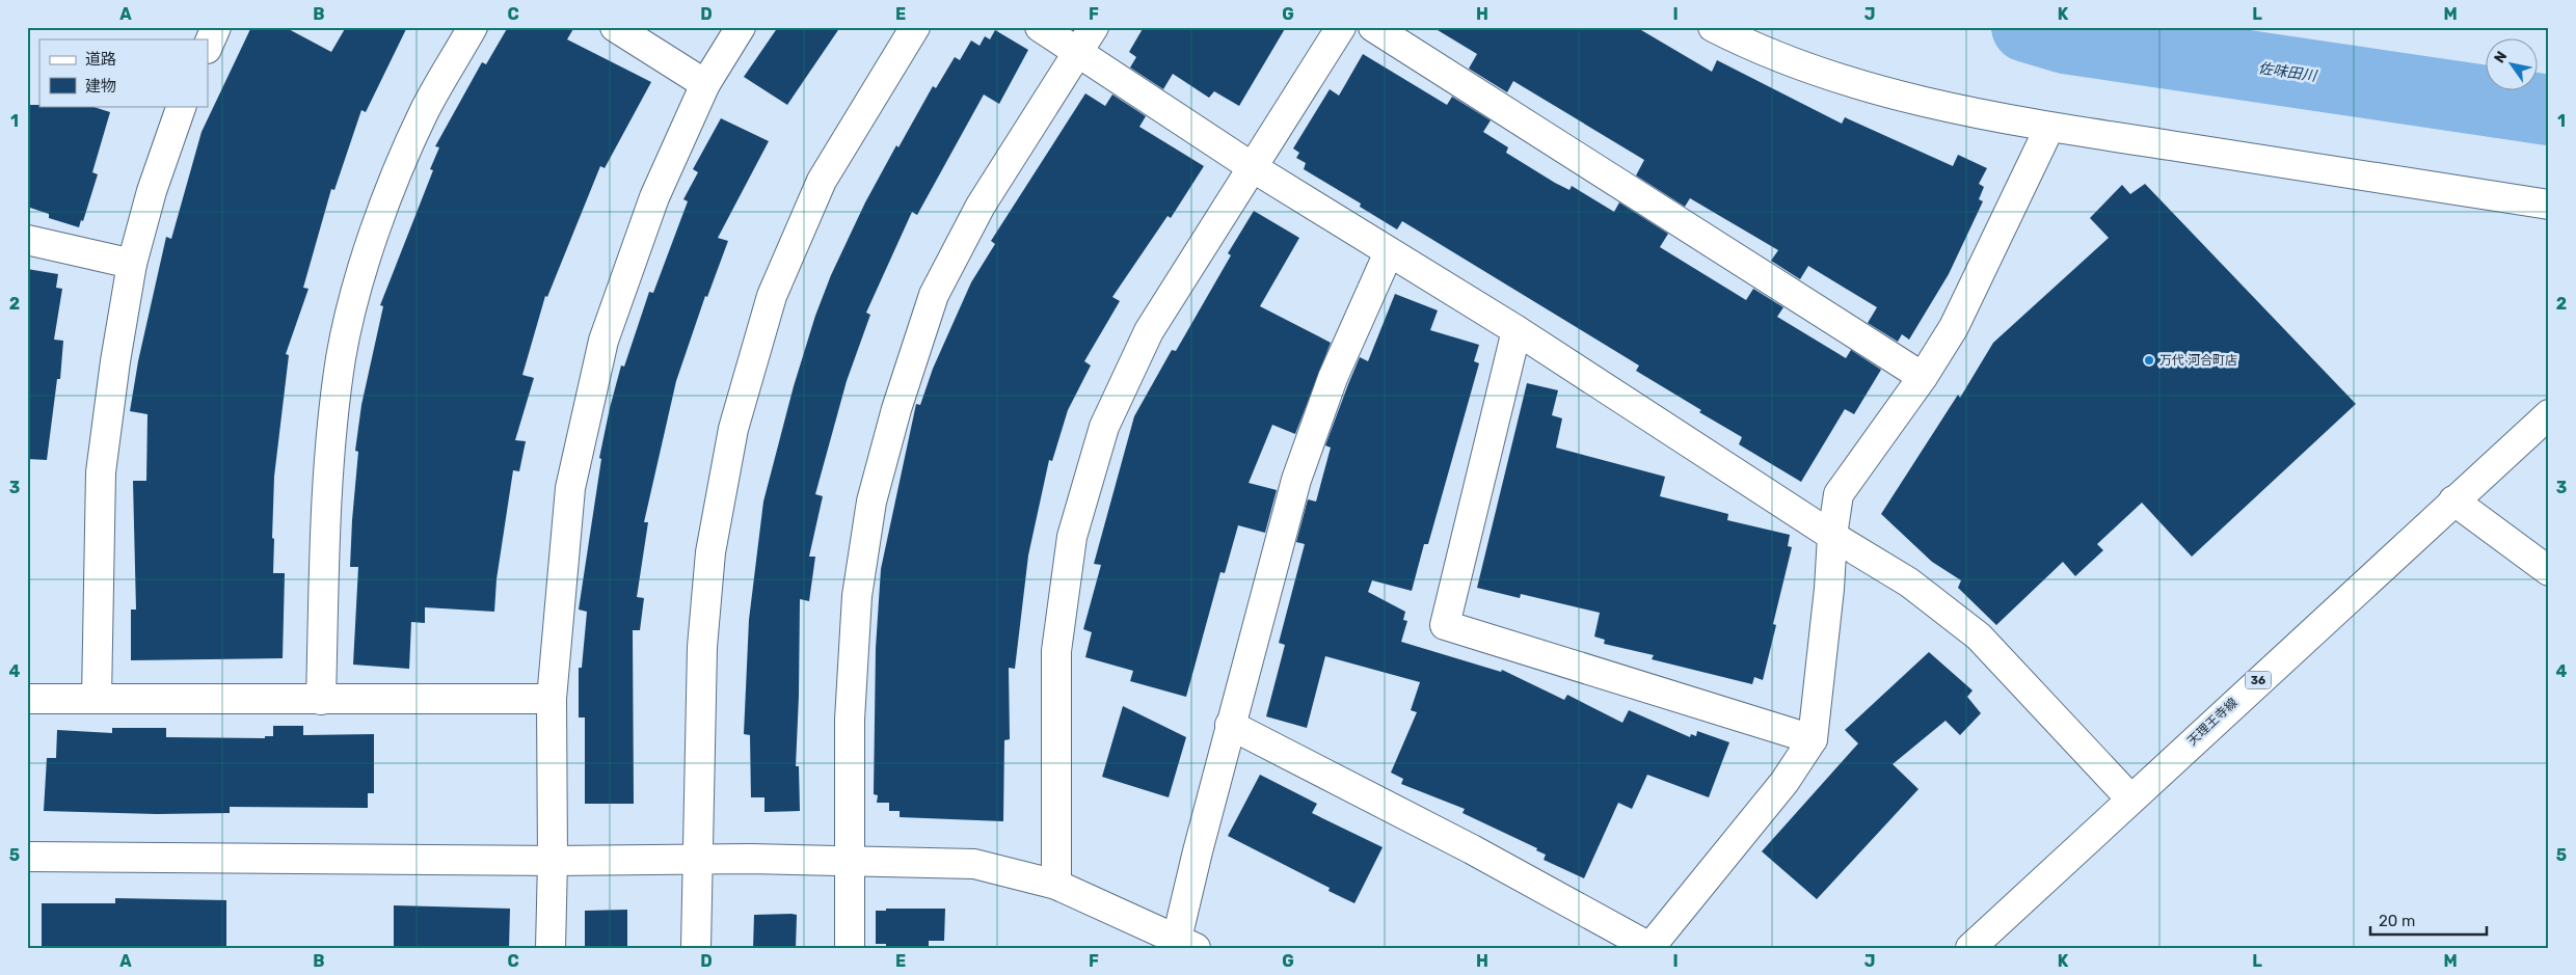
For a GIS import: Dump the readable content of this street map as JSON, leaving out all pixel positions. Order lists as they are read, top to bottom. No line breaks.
{"streets":{"street":["36","天理王寺線"]},"water":["佐味田川"],"places":["万代 河合町店"],"legend":["道路","建物"],"scale_bar":"20 m","north":"top left","grid":{"columns":["A","B","C","D","E","F","G","H","I","J","K","L","M"],"rows":["1","2","3","4","5"]}}
